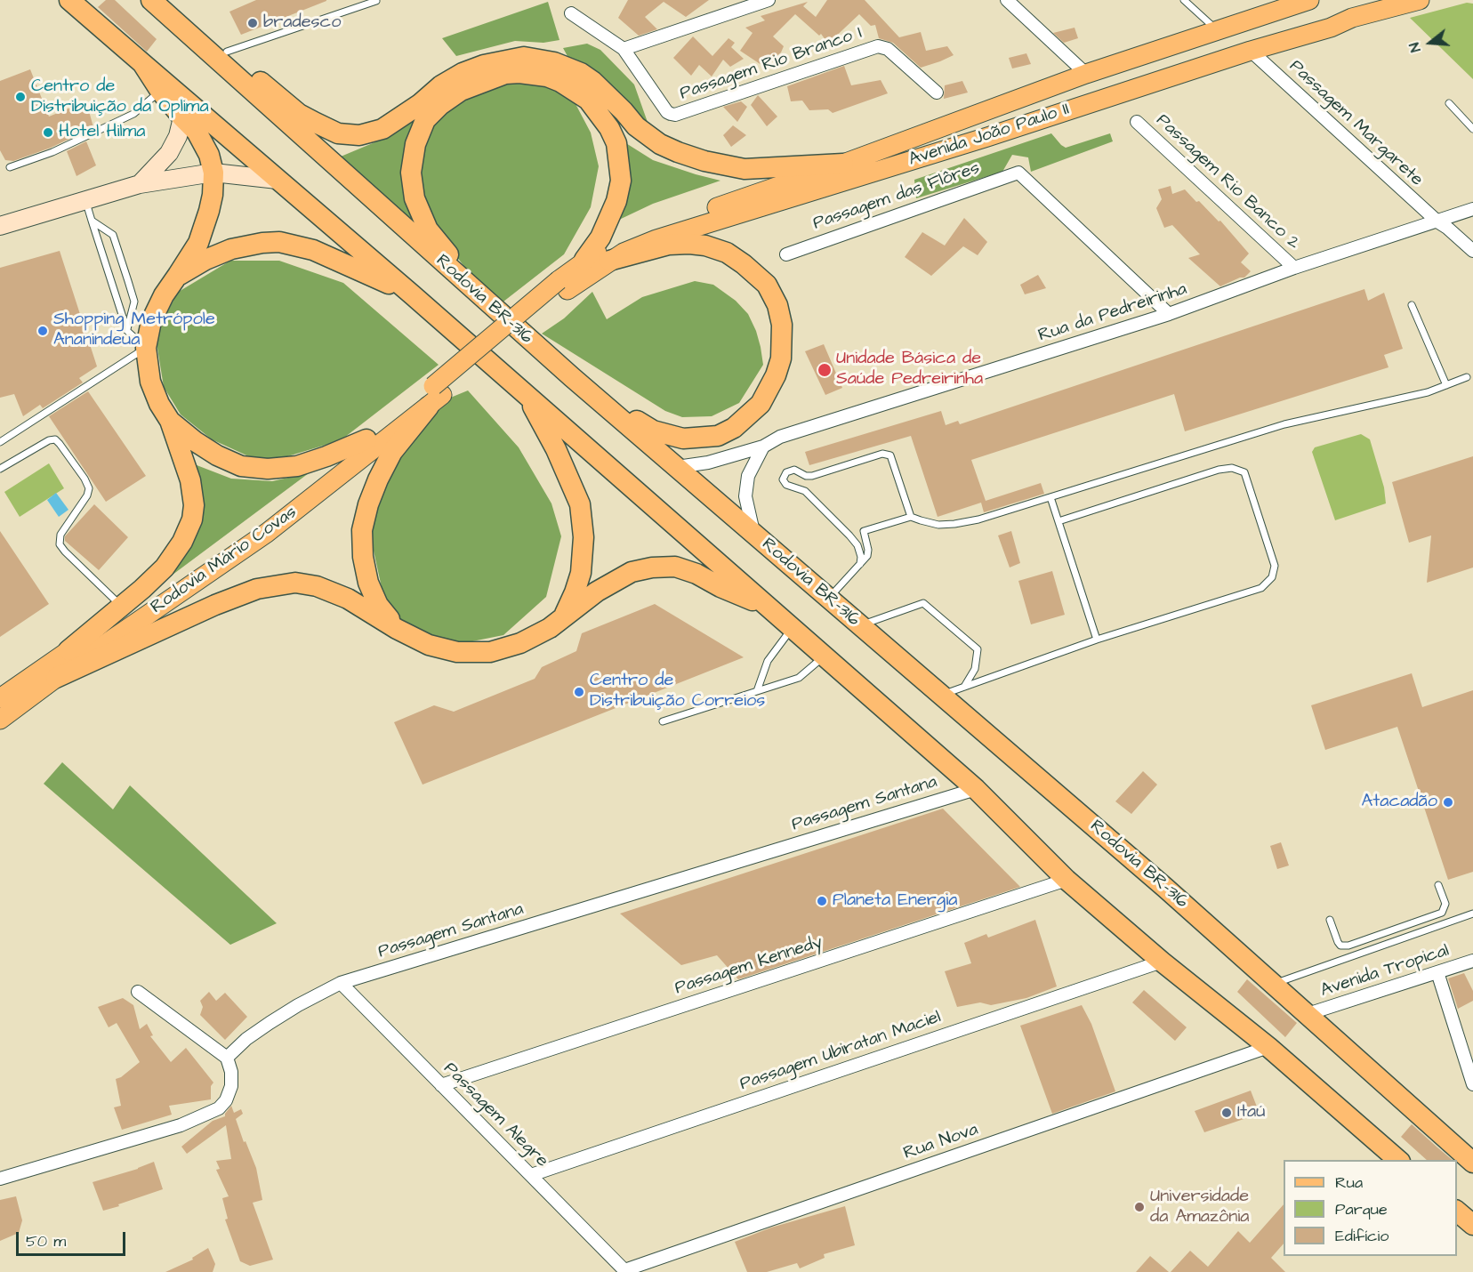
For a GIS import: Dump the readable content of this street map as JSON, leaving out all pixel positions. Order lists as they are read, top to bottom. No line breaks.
{"streets":{"highway":["Rodovia BR-316"],"main road":["Avenida João Paulo II","Rodovia Mário Covas"],"street":["Passagem Rio Branco I","Passagem Margarete","Passagem Rio Banco 2","Passagem das Flôres","Rua da Pedreirinha","Passagem Santana","Passagem Kennedy","Avenida Tropical","Passagem Ubiratan Maciel","Passagem Alegre","Rua Nova"]},"crossings":[["Passagem Margarete","Avenida João Paulo II"],["Passagem Margarete","Rua da Pedreirinha"],["Passagem Rio Banco 2","Rua da Pedreirinha"],["Passagem das Flôres","Rua da Pedreirinha"],["Rodovia BR-316","Rua da Pedreirinha"],["Rodovia BR-316","Avenida Tropical"],["Passagem Santana","Passagem Alegre"],["Passagem Kennedy","Passagem Alegre"],["Passagem Ubiratan Maciel","Passagem Alegre"],["Passagem Alegre","Rua Nova"]],"places":["bradesco","Centro de Distribuição da Oplima","Hotel Hilma","Shopping Metrópole Ananindeua","Unidade Básica de Saúde Pedreirinha","Centro de Distribuição Correios","Atacadão","Planeta Energia","Itaú","Universidade da Amazônia"],"legend":["Rua","Parque","Edifício"],"scale_bar":"50 m","north":"left"}
